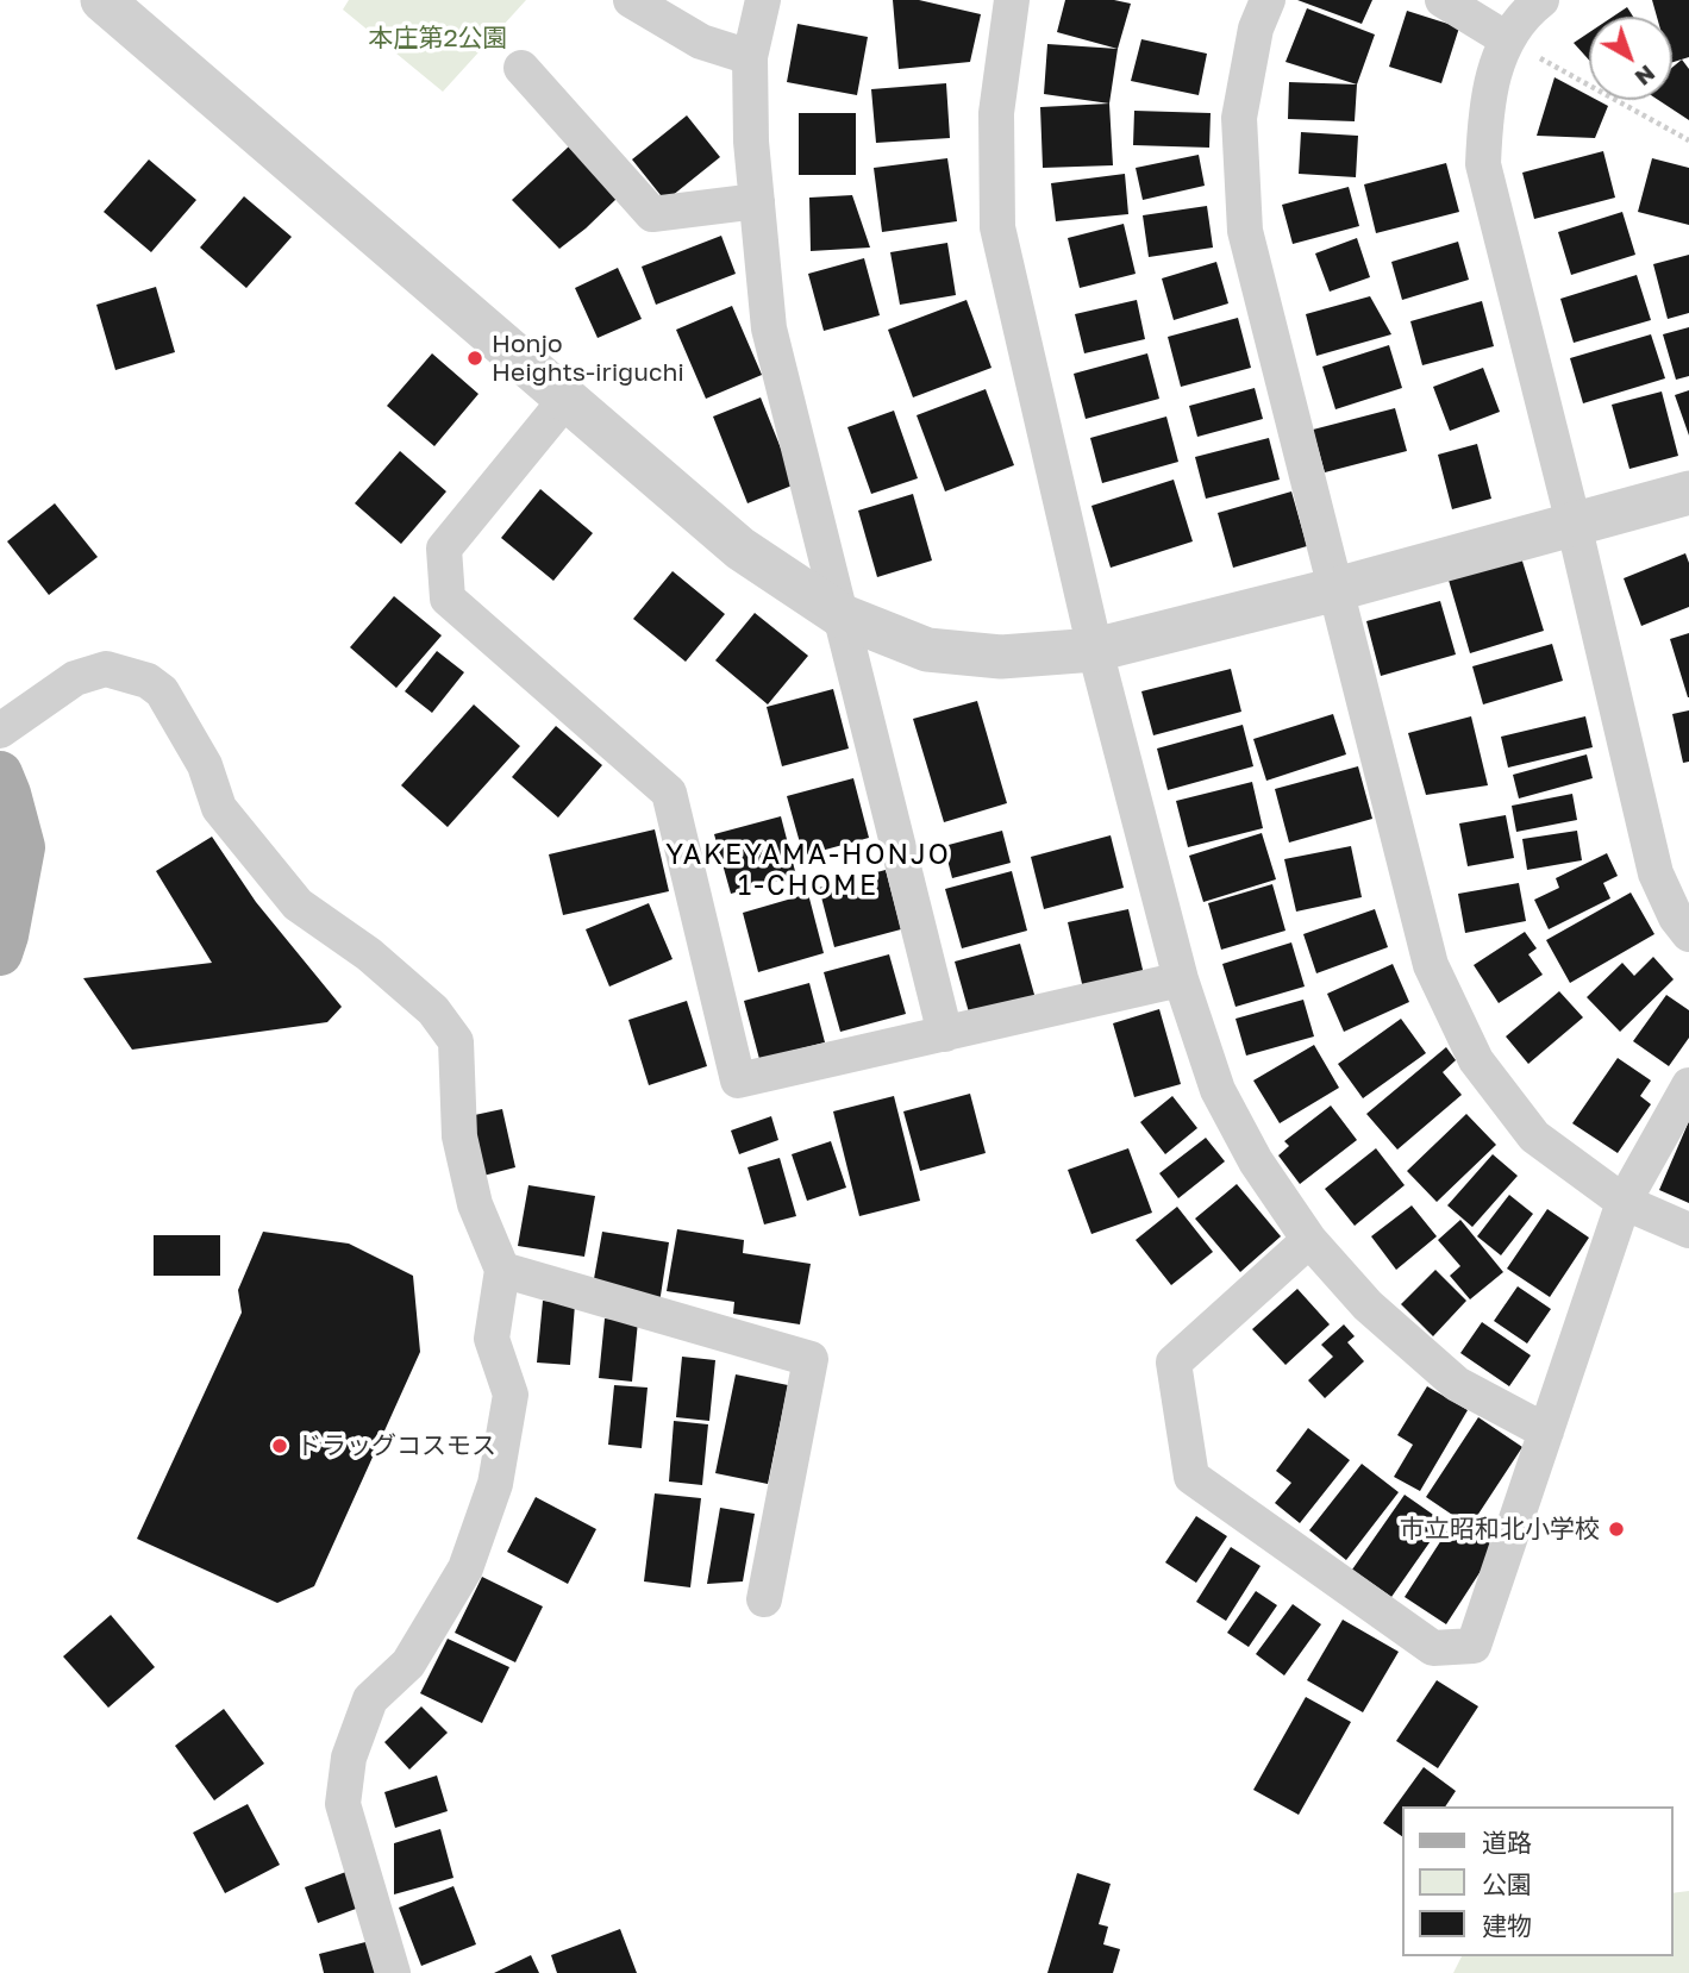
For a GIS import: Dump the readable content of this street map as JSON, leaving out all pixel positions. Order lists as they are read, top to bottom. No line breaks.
{"districts":["YAKEYAMA-HONJO 1-CHOME"],"parks":["本庄第2公園"],"places":["Honjo Heights-iriguchi","ドラッグコスモス","市立昭和北小学校"],"legend":["道路","公園","建物"],"north":"bottom right"}
